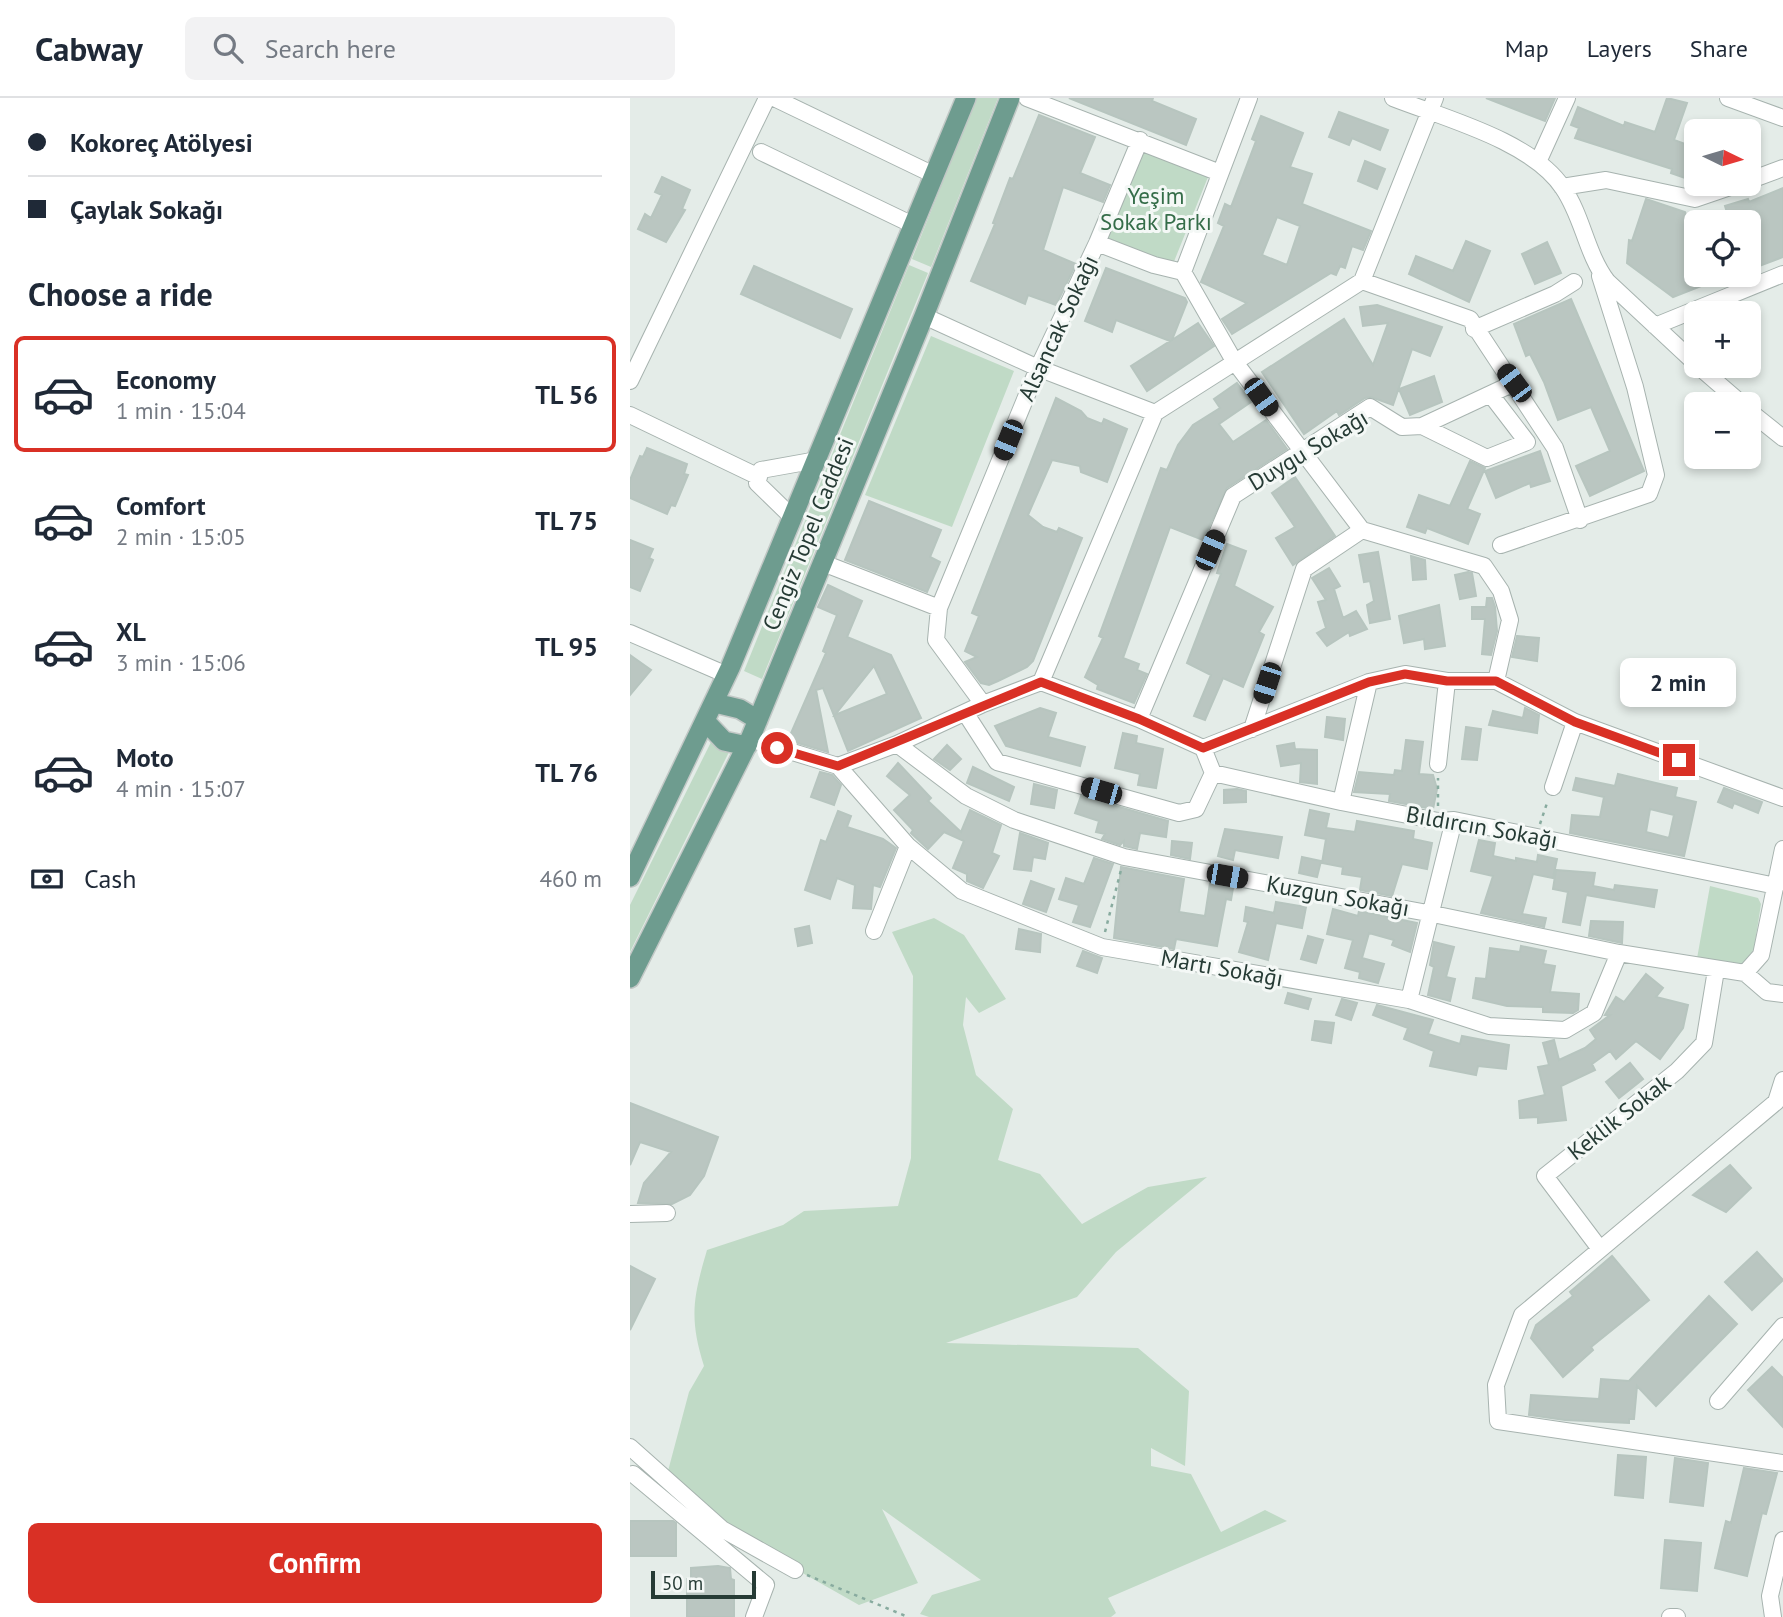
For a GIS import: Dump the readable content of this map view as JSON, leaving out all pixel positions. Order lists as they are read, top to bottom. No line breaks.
{"streets":{"main road":["Cengiz Topel Caddesi"],"street":["Alsancak Sokağı","Duygu Sokağı","Bıldırcın Sokağı","Kuzgun Sokağı","Martı Sokağı","Keklik Sokak"]},"crossings":[["Kuzgun Sokağı","Martı Sokağı"],["Kuzgun Sokağı","Keklik Sokak"]],"parks":["Yeşim Sokak Parkı"],"scale_bar":"50 m","north":"right","page":{"header":"Cabway","search":"Search here","nav":["Map","Layers","Share"],"banner":["Kokoreç Atölyesi","Çaylak Sokağı"],"map_buttons":["+","−"],"heading":"Choose a ride","list":[{"name":"Economy","note":"1 min · 15:04","value":"TL 56"},{"name":"Comfort","note":"2 min · 15:05","value":"TL 75"},{"name":"XL","note":"3 min · 15:06","value":"TL 95"},{"name":"Moto","note":"4 min · 15:07","value":"TL 76"}],"bubble":"2 min","pay":["Cash","460 m"],"buttons":"Confirm","scale":"50 m"}}
